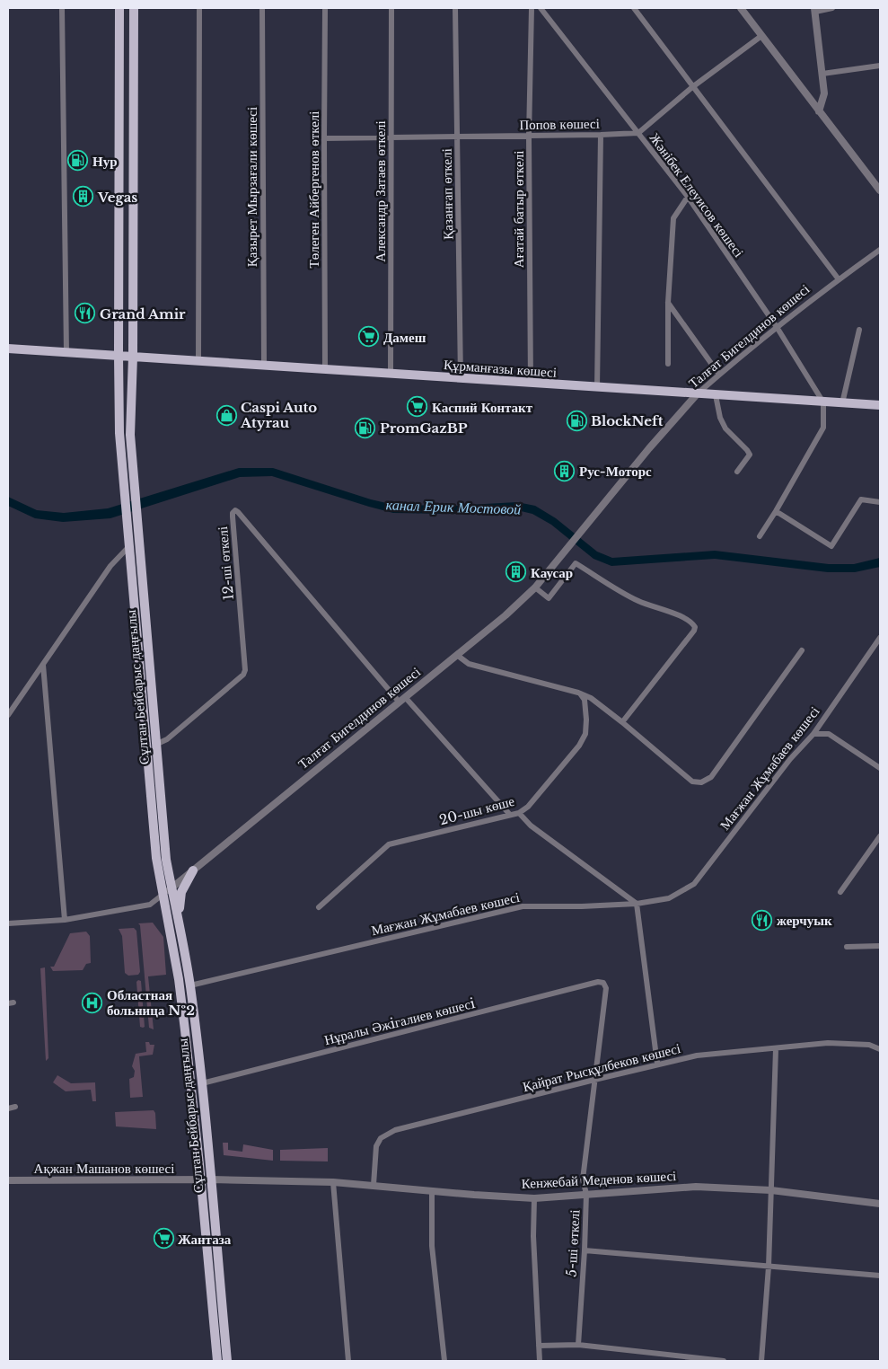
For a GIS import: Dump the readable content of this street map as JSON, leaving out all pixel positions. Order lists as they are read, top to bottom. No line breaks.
{"streets":{"main road":["Құрманғазы көшесі","Сұлтан Бейбарыс даңғылы"],"street":["Попов көшесі","Қазырет Мырзағали көшесі","Төлеген Айбергенов өткелі","Александр Затаев өткелі","Қазанғап өткелі","Жәнібек Елеуисов көшесі","Ағатай батыр өткелі","Талғат Бигелдинов көшесі","12-ші өткелі","Мағжан Жұмабаев көшесі","20-шы көше","Нұралы Әжiгалиев көшесi","Қайрат Рысқұлбеков көшесі","Ақжан Машанов көшесі","Кенжебай Меденов көшесі","5-ші өткелі"]},"crossings":[["Попов көшесі","Төлеген Айбергенов өткелі"],["Попов көшесі","Александр Затаев өткелі"],["Попов көшесі","Қазанғап өткелі"],["Попов көшесі","Жәнібек Елеуисов көшесі"],["Попов көшесі","Ағатай батыр өткелі"],["Қазырет Мырзағали көшесі","Құрманғазы көшесі"],["Төлеген Айбергенов өткелі","Құрманғазы көшесі"],["Александр Затаев өткелі","Құрманғазы көшесі"],["Қазанғап өткелі","Құрманғазы көшесі"],["Жәнібек Елеуисов көшесі","Талғат Бигелдинов көшесі"],["Жәнібек Елеуисов көшесі","Құрманғазы көшесі"],["Ағатай батыр өткелі","Құрманғазы көшесі"],["Талғат Бигелдинов көшесі","Құрманғазы көшесі"],["Талғат Бигелдинов көшесі","12-ші өткелі"],["Талғат Бигелдинов көшесі","Сұлтан Бейбарыс даңғылы"],["Құрманғазы көшесі","Сұлтан Бейбарыс даңғылы"],["12-ші өткелі","Сұлтан Бейбарыс даңғылы"],["Сұлтан Бейбарыс даңғылы","Мағжан Жұмабаев көшесі"],["Сұлтан Бейбарыс даңғылы","Нұралы Әжiгалиев көшесi"],["Сұлтан Бейбарыс даңғылы","Ақжан Машанов көшесі"],["Сұлтан Бейбарыс даңғылы","Кенжебай Меденов көшесі"],["Нұралы Әжiгалиев көшесi","5-ші өткелі"],["Қайрат Рысқұлбеков көшесі","Кенжебай Меденов көшесі"],["Қайрат Рысқұлбеков көшесі","5-ші өткелі"],["Ақжан Машанов көшесі","Кенжебай Меденов көшесі"],["Кенжебай Меденов көшесі","5-ші өткелі"]],"water":["канал Ерик Мостовой"],"places":{"fuel station":["Нур","BlockNeft","PromGazBP"],"building":["Vegas","Рус-Моторс","Каусар"],"restaurant":["Grand Amir","жерчуык"],"supermarket":["Дамеш","Каспий Контакт","Жантаза"],"shop":["Caspi Auto Atyrau"],"hospital":["Областная больница №2"]}}
